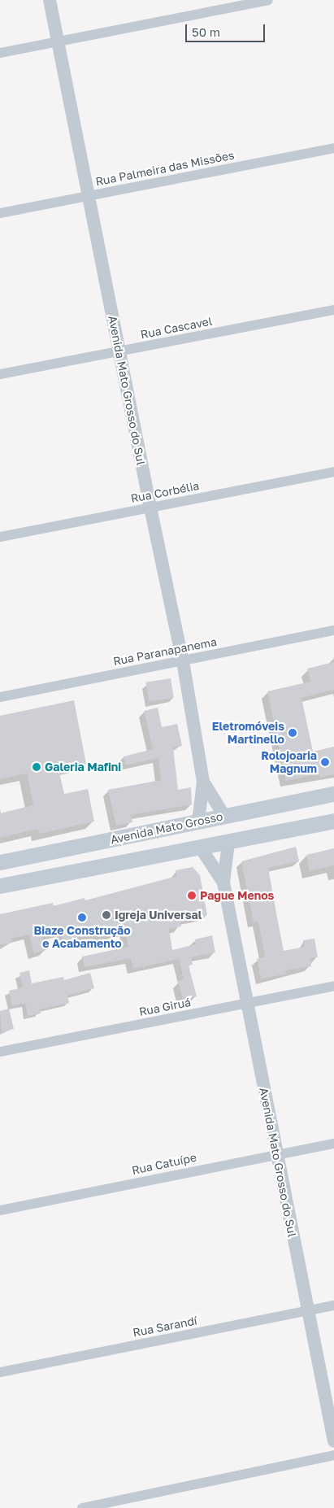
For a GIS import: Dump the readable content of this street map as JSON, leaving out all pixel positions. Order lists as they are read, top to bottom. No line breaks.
{"streets":{"main road":["Avenida Mato Grosso"],"street":["Rua Palmeira das Missões","Rua Cascavel","Avenida Mato Grosso do Sul","Rua Corbélia","Rua Paranapanema","Rua Giruá","Rua Catuípe","Rua Sarandí"]},"crossings":[["Rua Palmeira das Missões","Avenida Mato Grosso do Sul"],["Rua Cascavel","Avenida Mato Grosso do Sul"],["Avenida Mato Grosso do Sul","Rua Corbélia"],["Avenida Mato Grosso do Sul","Rua Paranapanema"],["Avenida Mato Grosso do Sul","Rua Giruá"],["Avenida Mato Grosso do Sul","Rua Catuípe"],["Avenida Mato Grosso do Sul","Rua Sarandí"]],"places":["Eletromóveis Martinello","Rolojoaria Magnum","Galeria Mafini","Pague Menos","Igreja Universal","Biaze Construção e Acabamento"],"scale_bar":"50 m"}
